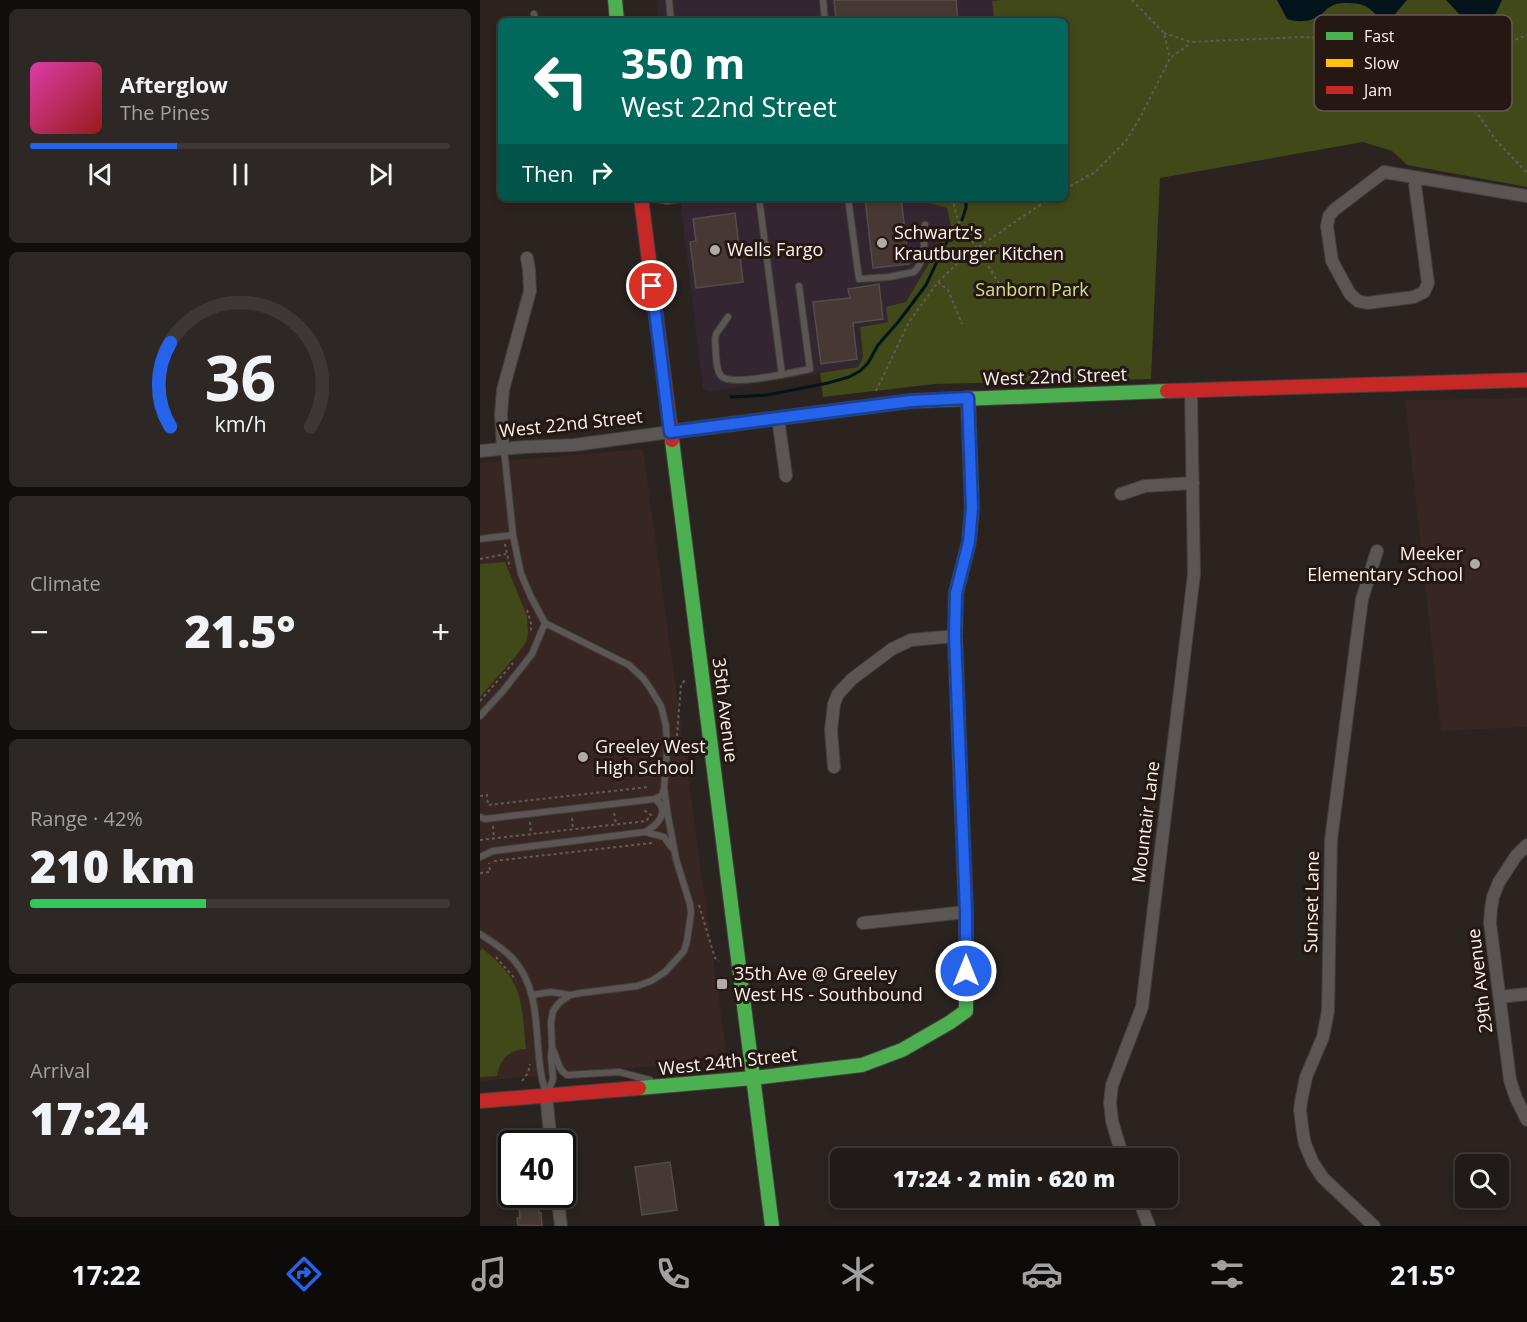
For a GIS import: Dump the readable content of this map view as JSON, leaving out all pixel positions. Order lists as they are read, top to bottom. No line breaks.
{"streets":{"street":["West 22nd Street","35th Avenue","Mountair Lane","Sunset Lane","29th Avenue","West 24th Street"]},"crossings":[["West 22nd Street","35th Avenue"],["West 22nd Street","Mountair Lane"],["35th Avenue","West 24th Street"]],"parks":["Sanborn Park"],"places":{"other":["Schwartz's Krautburger Kitchen","Wells Fargo","Meeker Elementary School","Greeley West High School"],"transit":["35th Ave @ Greeley West HS - Southbound"]},"legend":["Fast","Slow","Jam"],"page":{"turn":["350 m","West 22nd Street"],"song":["Afterglow","The Pines"],"then":"Then","tile":["Climate",["Range · 42%","210 km"],["Arrival","17:24"]],"heat":["−","21.5°","+"],"limit":"40","trip":"17:24 · 2 min · 620 m","tabs":["17:22","21.5°"],"gauge":["36","km/h"]}}
